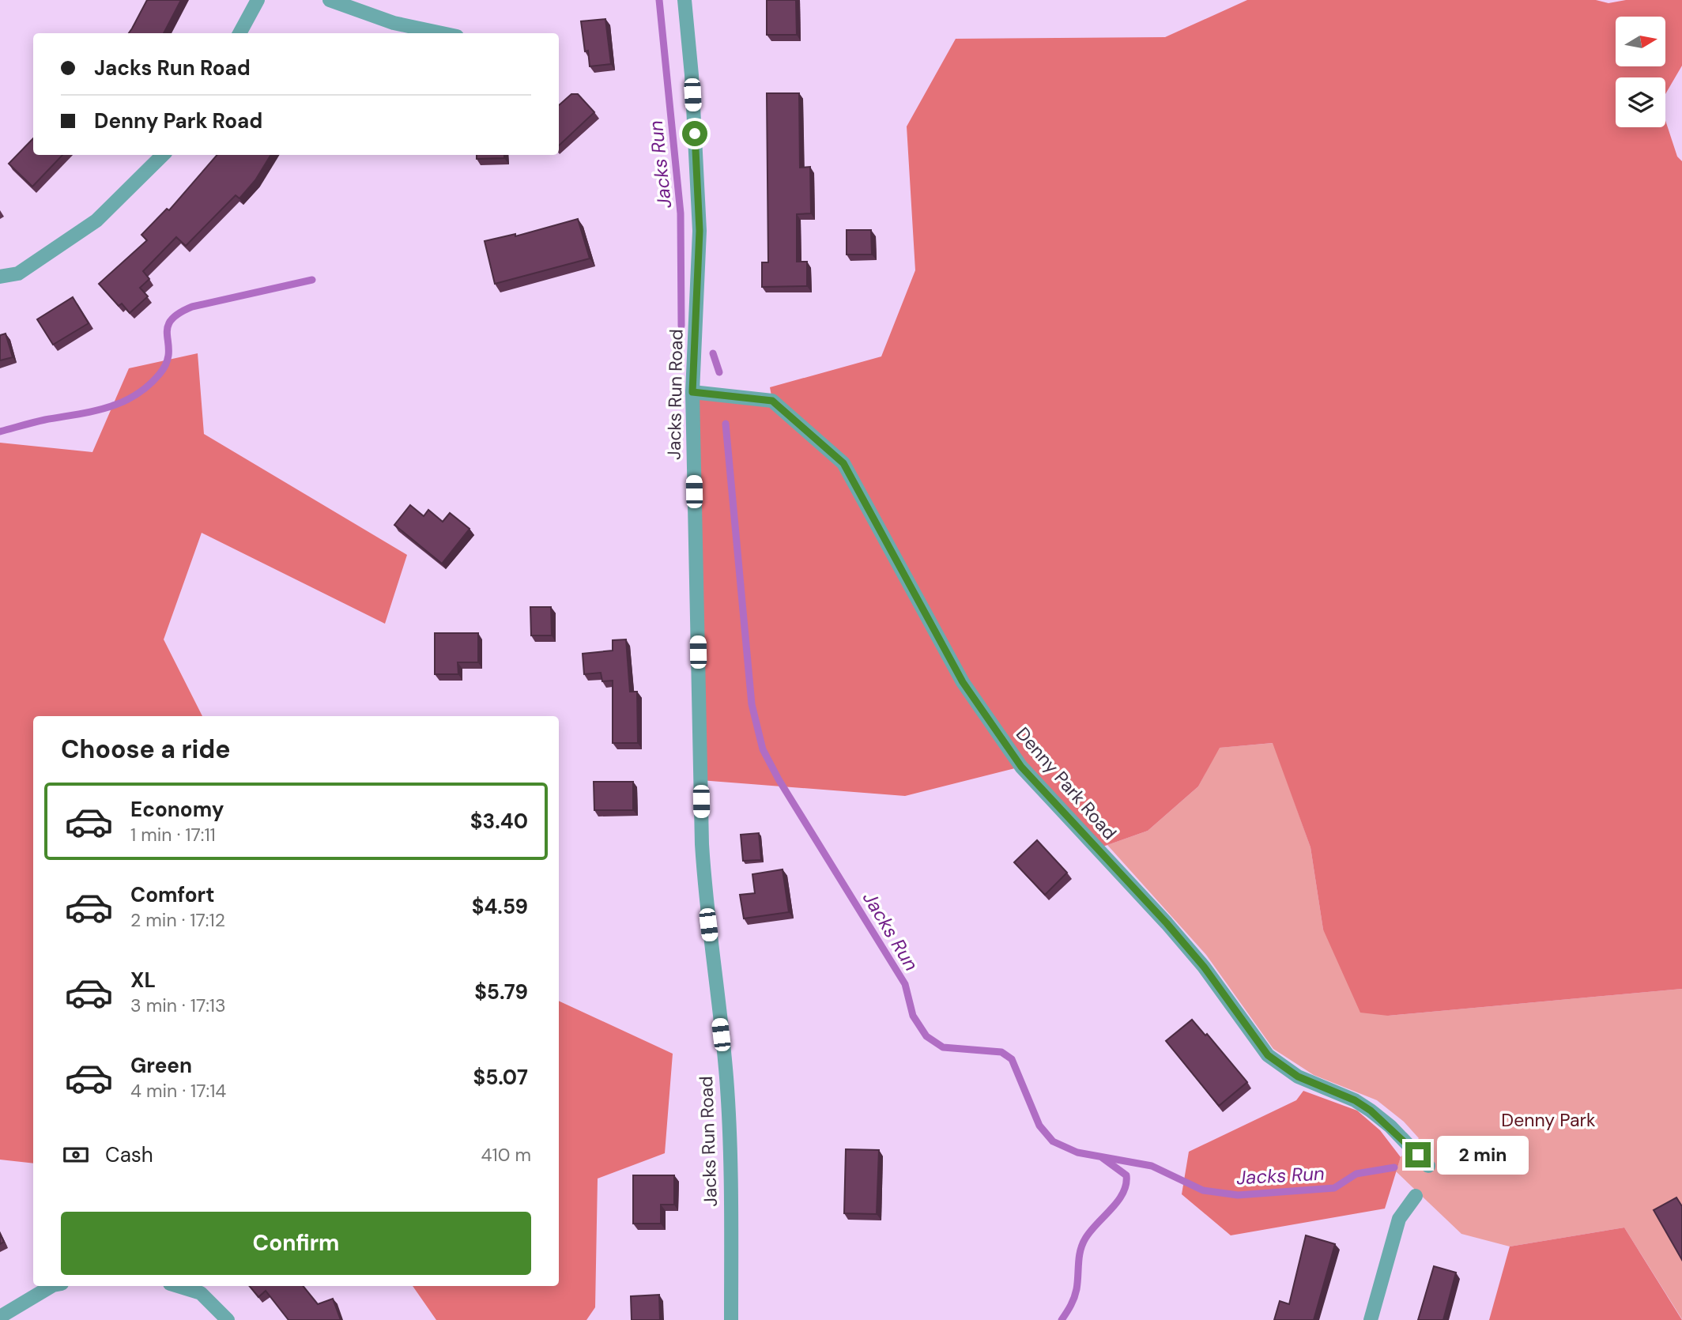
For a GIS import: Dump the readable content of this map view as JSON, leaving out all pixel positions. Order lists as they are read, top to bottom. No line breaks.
{"streets":{"street":["Jacks Run Road","Denny Park Road"]},"crossings":[["Jacks Run Road","Denny Park Road"]],"water":["Jacks Run"],"parks":["Denny Park"],"north":"right","page":{"banner":["Jacks Run Road","Denny Park Road"],"heading":"Choose a ride","list":[{"name":"Economy","note":"1 min · 17:11","value":"$3.40"},{"name":"Comfort","note":"2 min · 17:12","value":"$4.59"},{"name":"XL","note":"3 min · 17:13","value":"$5.79"},{"name":"Green","note":"4 min · 17:14","value":"$5.07"}],"pay":["Cash","410 m"],"bubble":"2 min","buttons":"Confirm"}}
